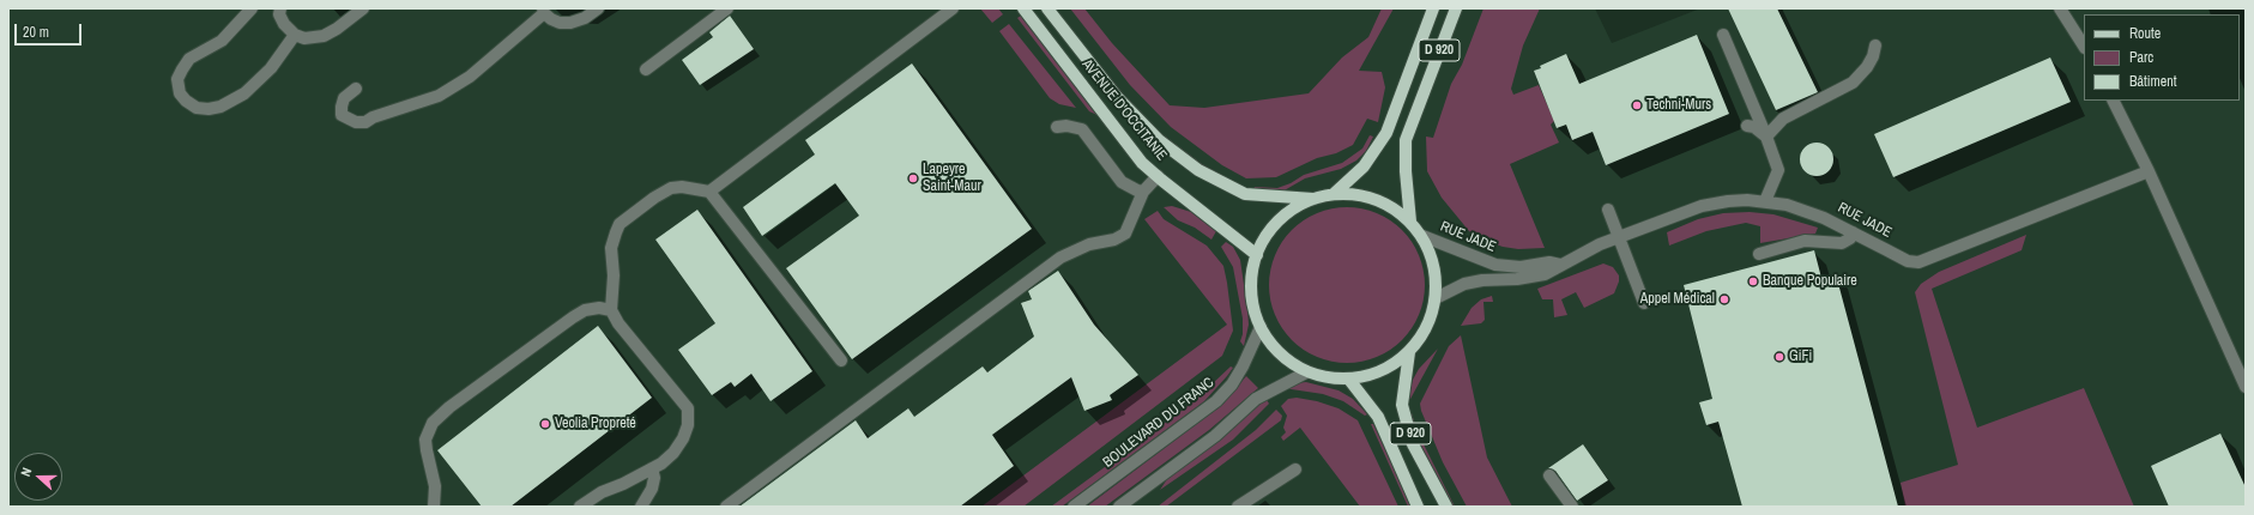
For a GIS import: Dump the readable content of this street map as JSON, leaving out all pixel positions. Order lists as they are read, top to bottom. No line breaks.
{"streets":{"main road":["D 920","AVENUE D'OCCITANIE"],"street":["RUE JADE","BOULEVARD DU FRANC"]},"places":["Techni-Murs","Lapeyre Saint-Maur","Banque Populaire","Appel Médical","GiFi","Veolia Propreté"],"legend":["Route","Parc","Bâtiment"],"scale_bar":"20 m","north":"left"}
